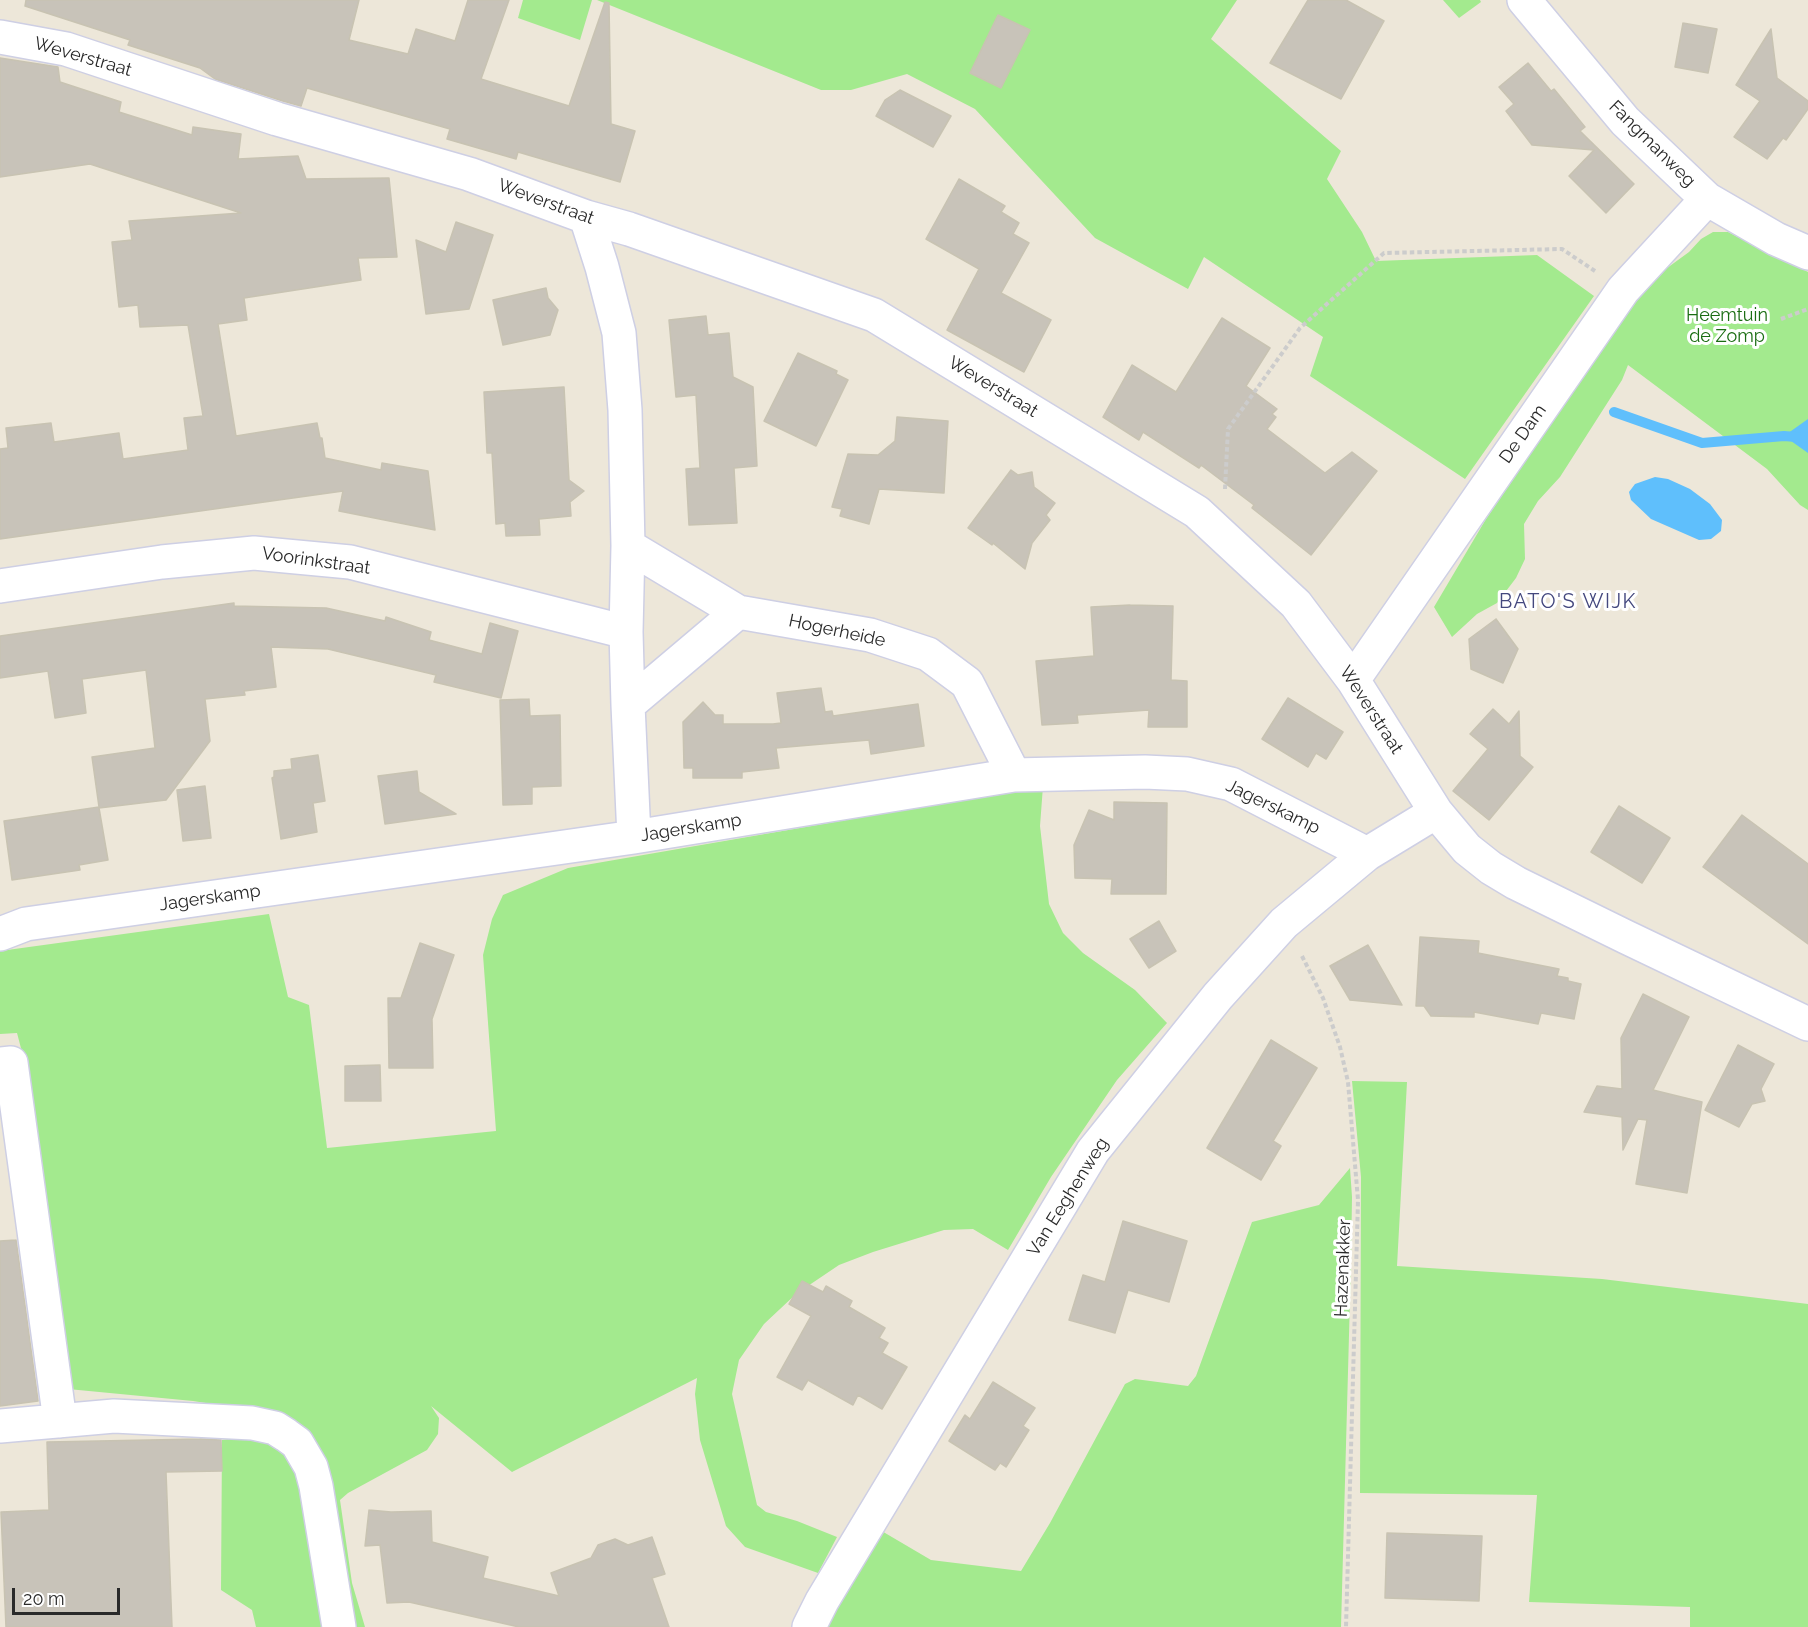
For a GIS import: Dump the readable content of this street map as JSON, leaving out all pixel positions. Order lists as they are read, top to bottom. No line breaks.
{"streets":{"street":["Weverstraat","Fangmanweg","De Dam","Voorinkstraat","Hogerheide","Jagerskamp","Van Eeghenweg"],"path":["Hazenakker"]},"crossings":[["Weverstraat","De Dam"],["Weverstraat","Van Eeghenweg"],["Fangmanweg","De Dam"],["Hogerheide","Jagerskamp"],["Jagerskamp","Van Eeghenweg"],["Van Eeghenweg","Hazenakker"]],"districts":["BATO'S WIJK"],"parks":["Heemtuin de Zomp"],"scale_bar":"20 m"}
